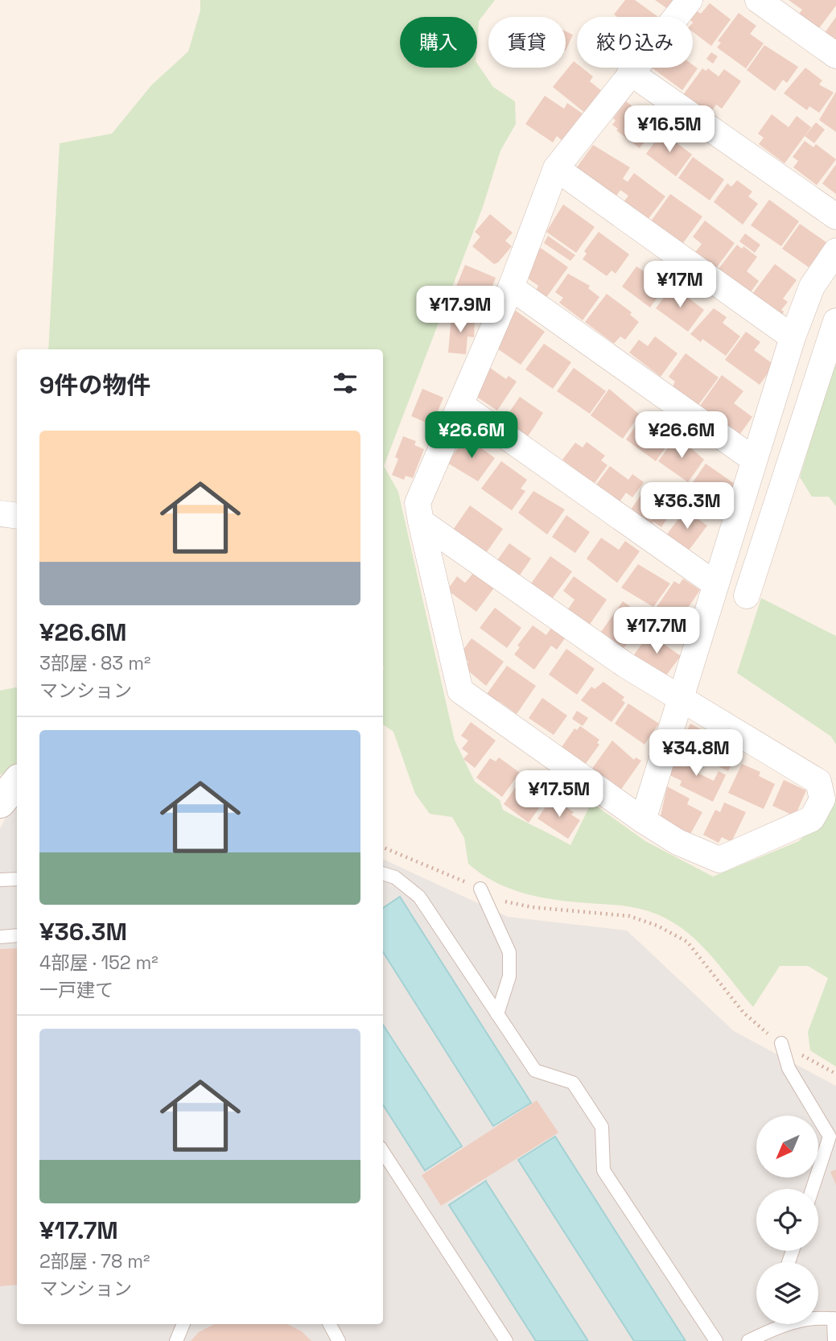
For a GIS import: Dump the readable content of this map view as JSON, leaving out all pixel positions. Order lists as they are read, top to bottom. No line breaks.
{"north":"bottom left","page":{"chip":["購入","賃貸","絞り込み"],"price":["¥16.5M","¥17M","¥17.9M","¥26.6M","¥26.6M","¥36.3M","¥17.7M","¥34.8M","¥17.5M"],"heading":"9件の物件","list":[{"name":"¥26.6M","note":"3部屋 · 83 m² · マンション"},{"name":"¥36.3M","note":"4部屋 · 152 m² · 一戸建て"},{"name":"¥17.7M","note":"2部屋 · 78 m² · マンション"}]}}
